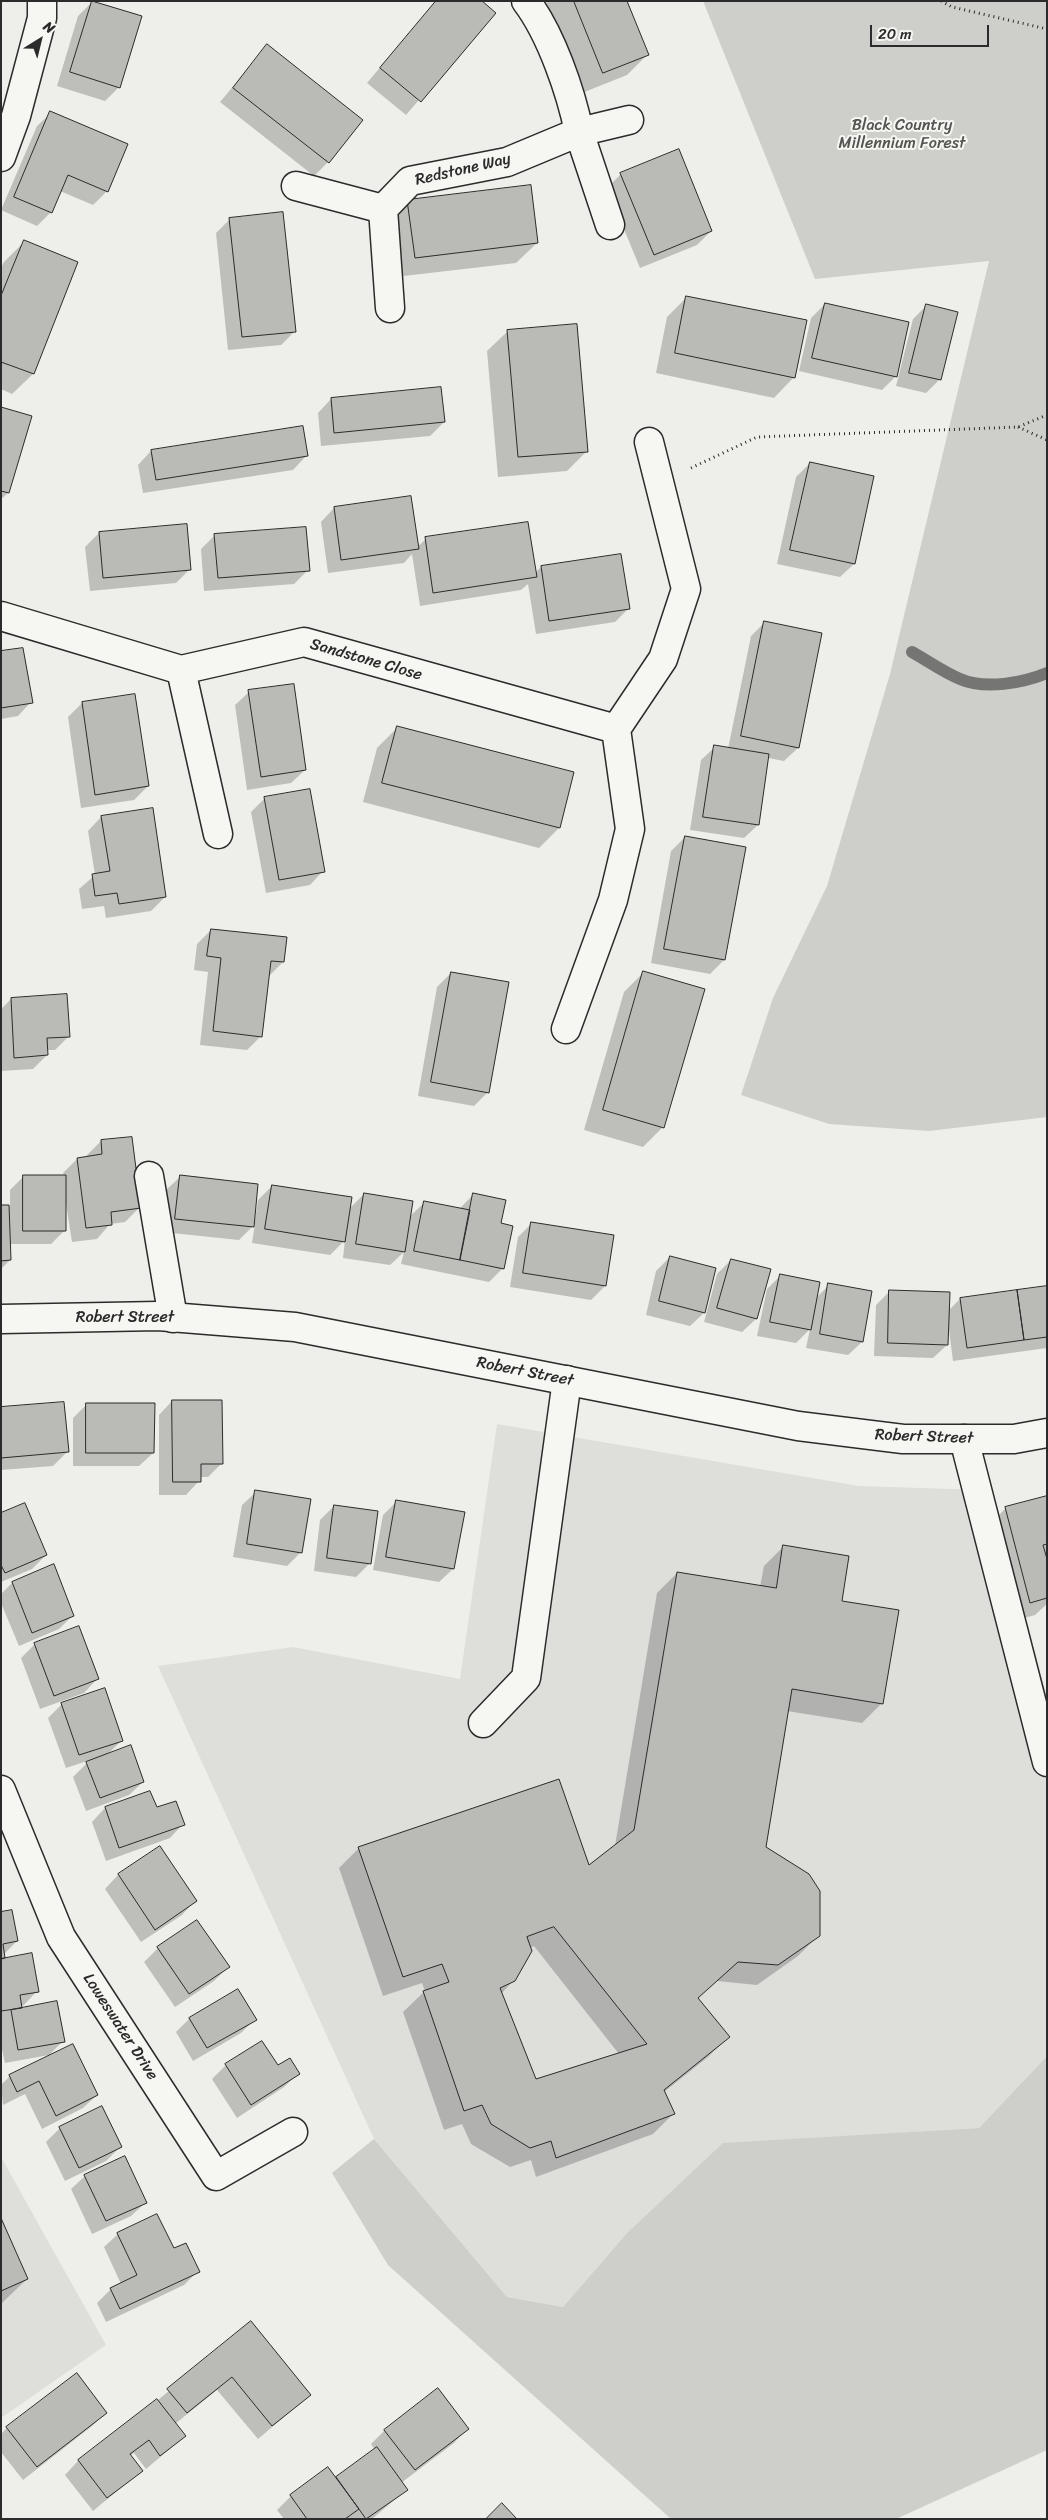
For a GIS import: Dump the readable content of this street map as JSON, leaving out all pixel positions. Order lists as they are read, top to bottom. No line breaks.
{"streets":{"street":["Redstone Way","Sandstone Close","Robert Street","Loweswater Drive"]},"parks":["Black Country Millennium Forest"],"scale_bar":"20 m","north":"top right"}
